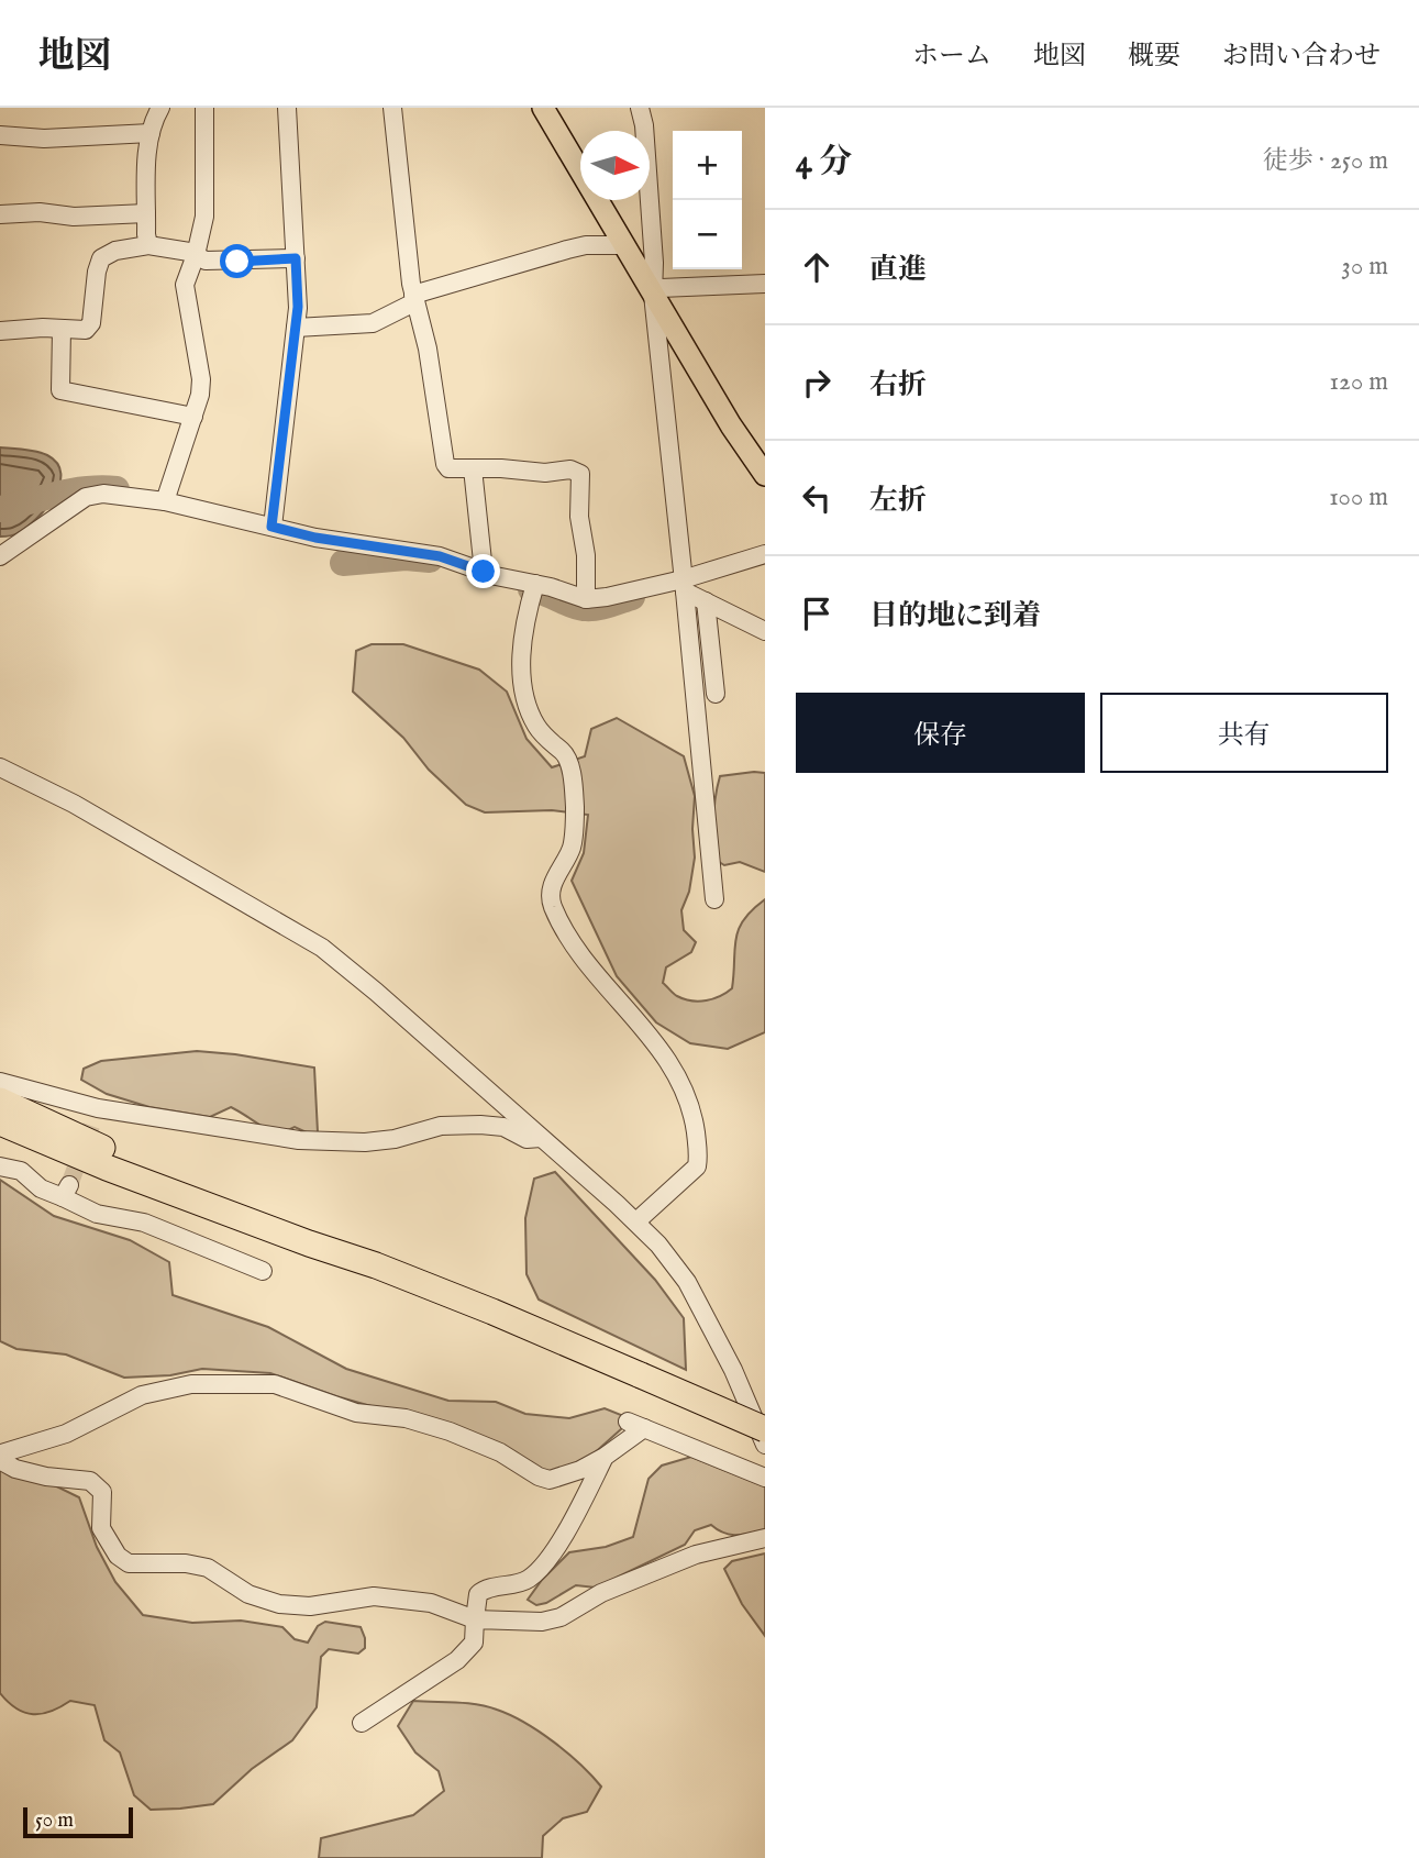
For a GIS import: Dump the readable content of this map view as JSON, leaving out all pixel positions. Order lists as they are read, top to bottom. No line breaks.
{"scale_bar":"50 m","north":"right","page":{"header":"地図","nav":["ホーム","地図","概要","お問い合わせ"],"heading":["4 分","徒歩 · 250 m"],"map_buttons":["+","−"],"list":[["直進","30 m"],["右折","120 m"],["左折","100 m"],"目的地に到着"],"buttons":["保存","共有"],"scale":"50 m"}}
